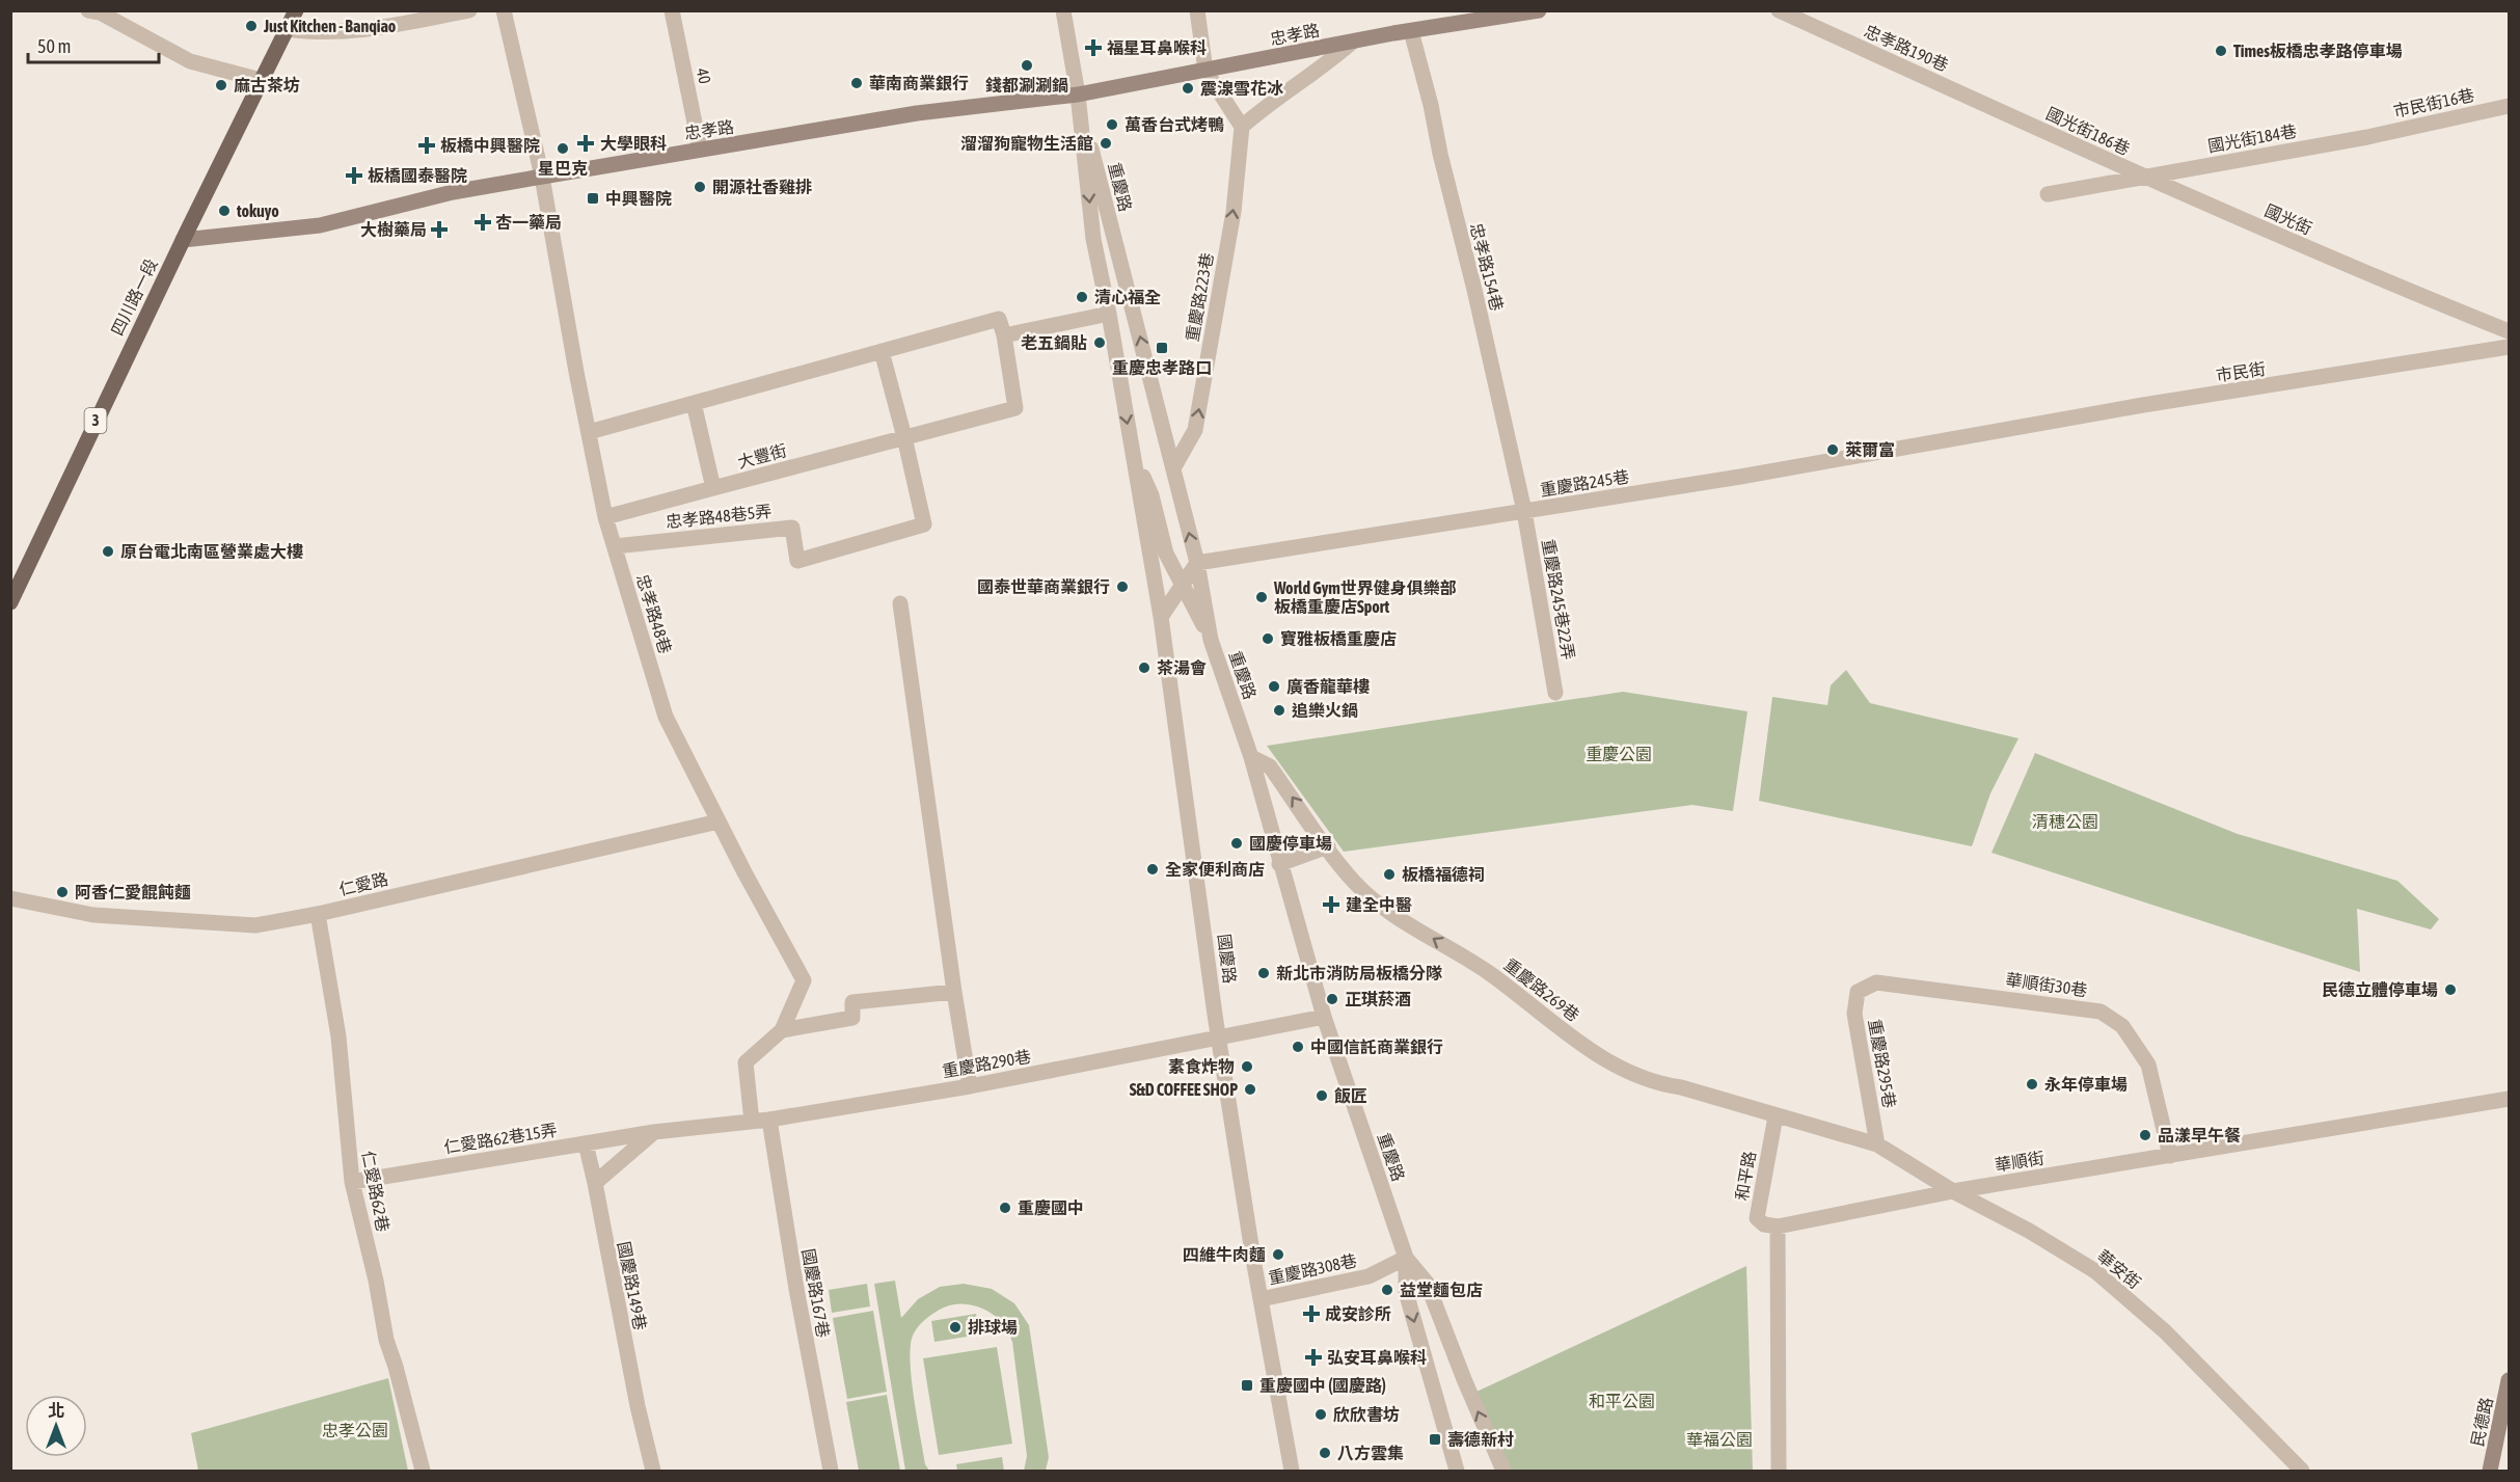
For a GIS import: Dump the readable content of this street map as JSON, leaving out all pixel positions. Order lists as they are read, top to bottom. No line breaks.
{"streets":{"main road":["四川路一段","3"],"street":["忠孝路","忠孝路190巷","40","市民街16巷","國光街186巷","國光街184巷","重慶路","國光街","忠孝路154巷","重慶路223巷","市民街","大豐街","重慶路245巷","忠孝路48巷5弄","重慶路245巷22弄","忠孝路48巷","仁愛路","國慶路","華順街30巷","重慶路269巷","重慶路290巷","重慶路295巷","仁愛路62巷15弄","華順街","和平路","仁愛路62巷","重慶路308巷","華安街","國慶路149巷","國慶路167巷","民德路"]},"crossings":[["忠孝路","40"],["忠孝路","重慶路"],["忠孝路","忠孝路154巷"],["忠孝路","四川路一段"],["忠孝路","忠孝路48巷"],["忠孝路190巷","國光街186巷"],["市民街16巷","國光街184巷"],["國光街186巷","國光街184巷"],["國光街186巷","國光街"],["國光街184巷","國光街"],["重慶路","重慶路223巷"],["重慶路","重慶路245巷"],["重慶路","國慶路"],["重慶路","重慶路269巷"],["重慶路","重慶路290巷"],["重慶路","重慶路308巷"],["忠孝路154巷","重慶路245巷"],["忠孝路154巷","重慶路245巷22弄"],["市民街","重慶路245巷"],["大豐街","忠孝路48巷5弄"],["大豐街","忠孝路48巷"],["重慶路245巷","重慶路245巷22弄"],["忠孝路48巷5弄","忠孝路48巷"],["忠孝路48巷","仁愛路"],["仁愛路","仁愛路62巷"],["國慶路","重慶路290巷"],["國慶路","重慶路308巷"],["華順街30巷","重慶路295巷"],["華順街30巷","華順街"],["重慶路269巷","重慶路295巷"],["重慶路269巷","和平路"],["重慶路269巷","華安街"],["重慶路290巷","仁愛路62巷15弄"],["重慶路290巷","國慶路167巷"],["重慶路295巷","華安街"],["仁愛路62巷15弄","仁愛路62巷"],["仁愛路62巷15弄","國慶路149巷"],["華順街","和平路"],["華順街","華安街"]],"one_way":["重慶路223巷","重慶路269巷"],"parks":["重慶公園","清穗公園","和平公園","忠孝公園","華福公園"],"places":{"other":["Just Kitchen - Banqiao","Times板橋忠孝路停車場","錢都涮涮鍋","華南商業銀行","麻古茶坊","震湶雪花冰","萬香台式烤鴨","溜溜狗寵物生活館","星巴克","開源社香雞排","tokuyo","清心福全","老五鍋貼","萊爾富","原台電北南區營業處大樓","國泰世華商業銀行","World Gym世界健身俱樂部 板橋重慶店Sport","寶雅板橋重慶店","茶湯會","廣香龍華樓","追樂火鍋","國慶停車場","全家便利商店","板橋福德祠","阿香仁愛餛飩麵","新北市消防局板橋分隊","民德立體停車場","正琪菸酒","中國信託商業銀行","素食炸物","永年停車場","S&D COFFEE SHOP","飯匠","品漾早午餐","重慶國中","四維牛肉麵","益堂麵包店","排球場","欣欣書坊","八方雲集"],"health":["福星耳鼻喉科","大學眼科","板橋中興醫院","板橋國泰醫院","杏一藥局","大樹藥局","建全中醫","成安診所","弘安耳鼻喉科"],"transit":["中興醫院","重慶忠孝路口","重慶國中 (國慶路)","壽德新村"]},"scale_bar":"50 m","north":"top"}
